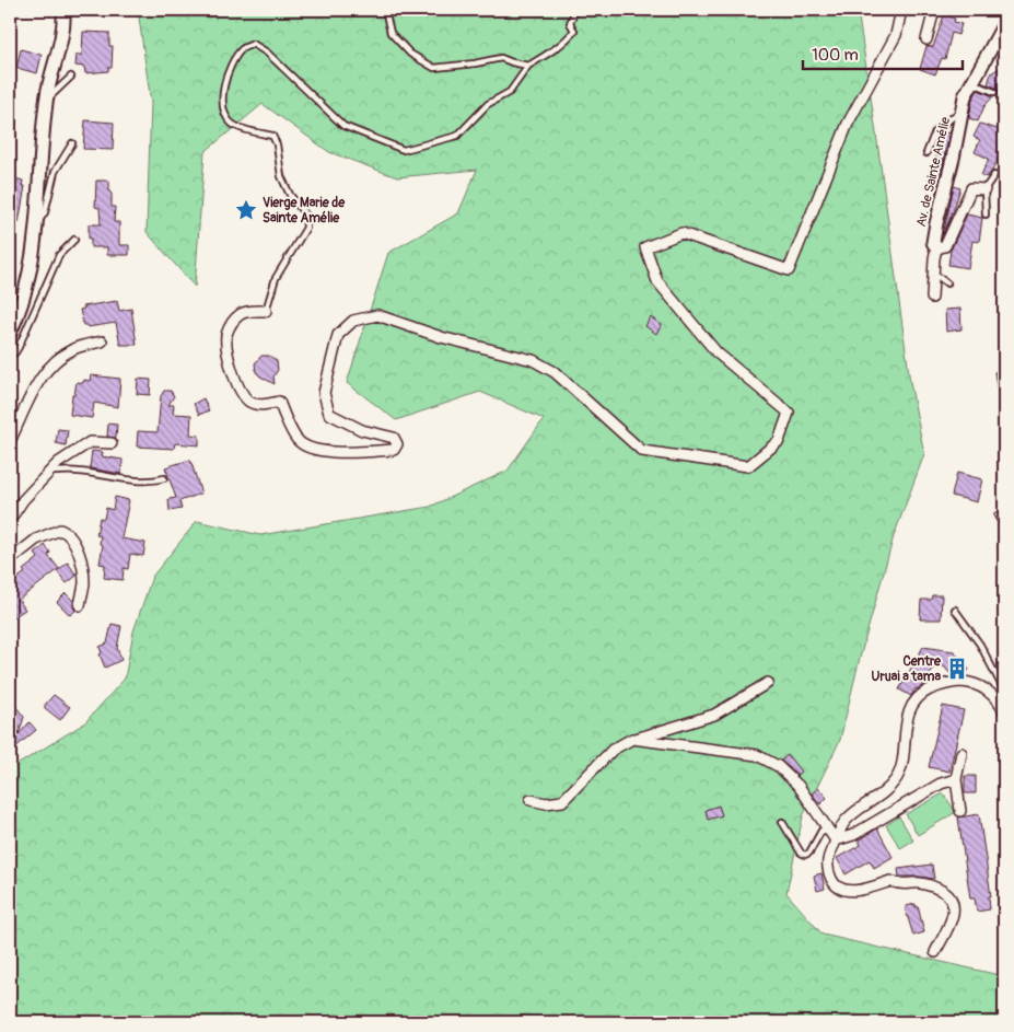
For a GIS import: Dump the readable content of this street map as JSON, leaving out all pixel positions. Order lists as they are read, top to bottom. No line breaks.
{"streets":{"street":["Av. de Sainte Amélie"]},"places":{"place":["Vierge Marie de Sainte Amélie"],"building":["Centre Uruai a tama"]},"scale_bar":"100 m"}
